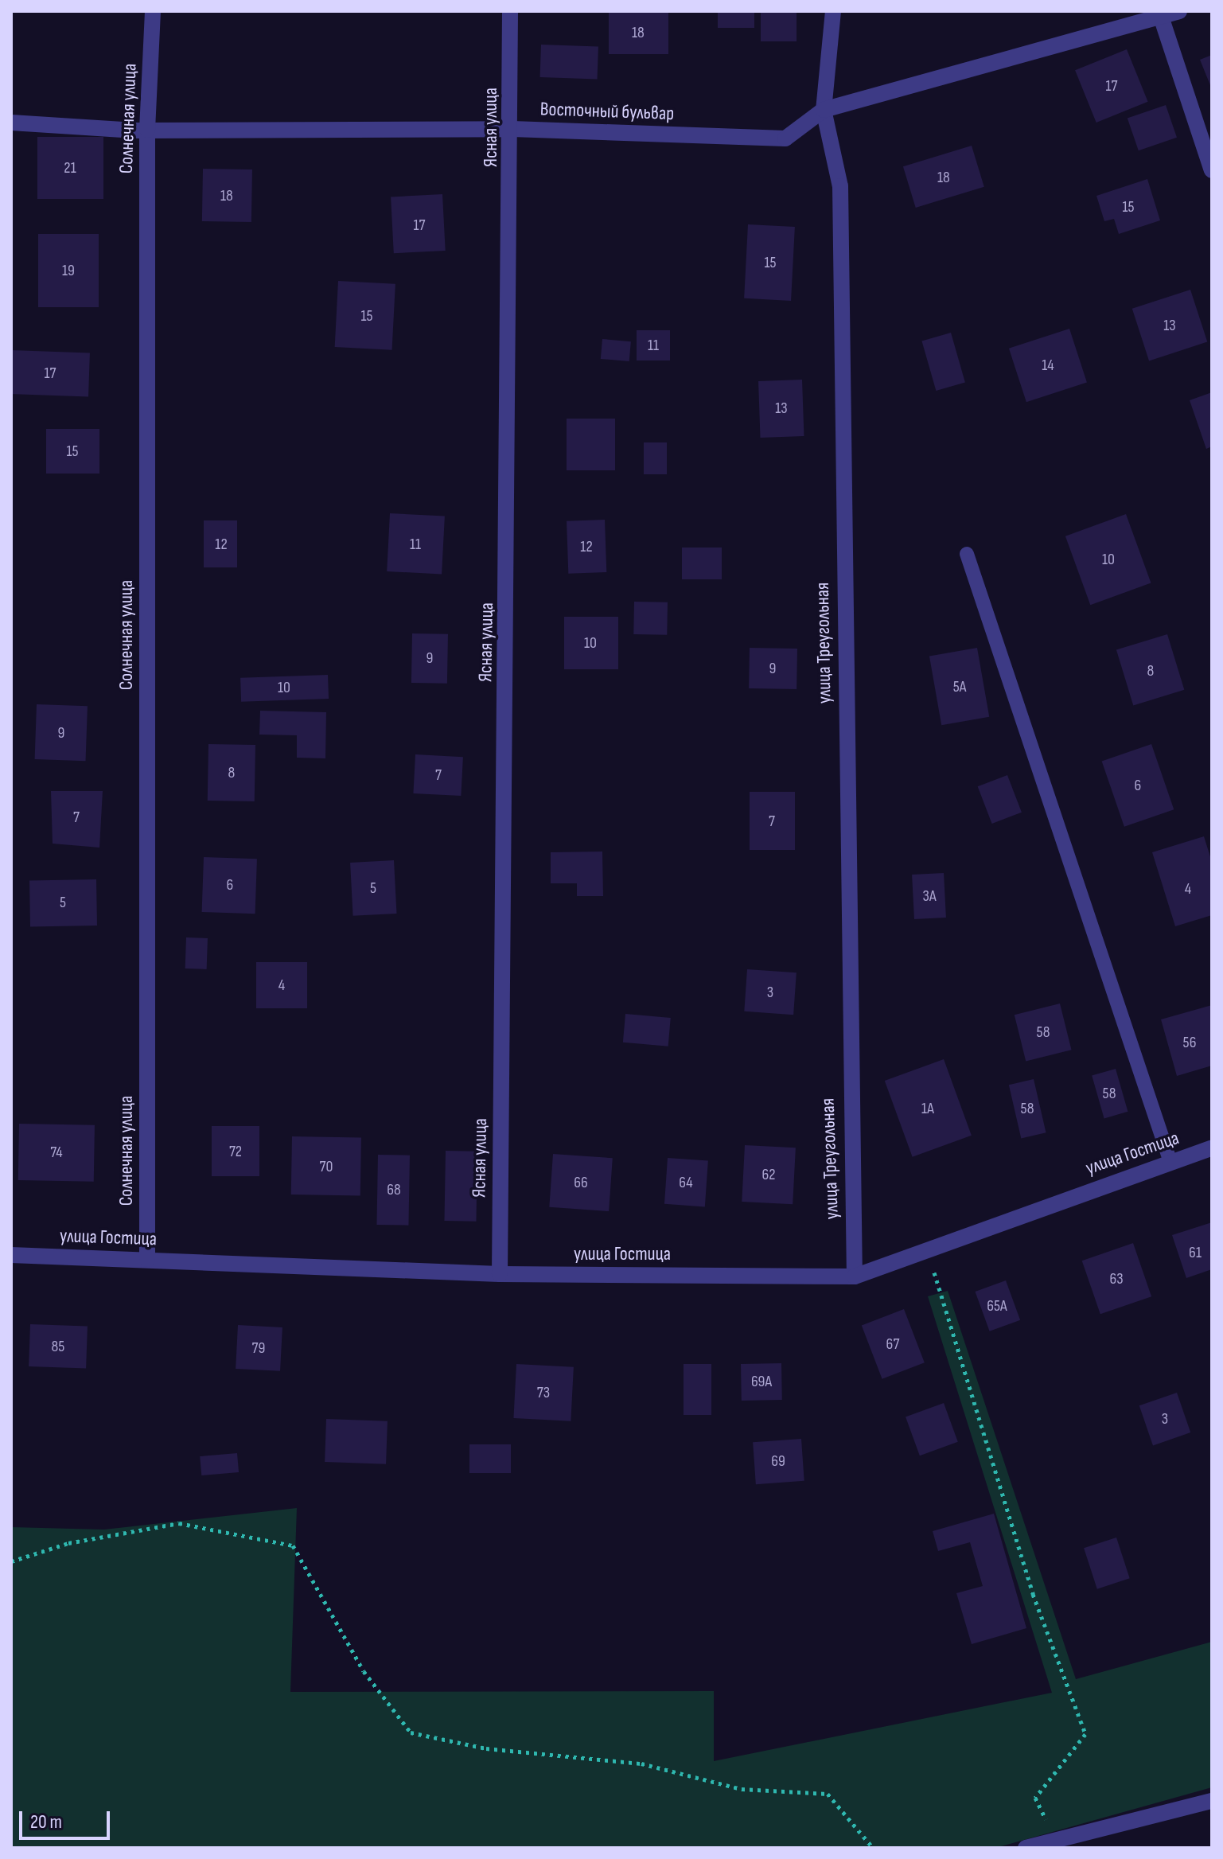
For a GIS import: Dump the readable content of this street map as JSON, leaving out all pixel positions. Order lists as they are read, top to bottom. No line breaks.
{"streets":{"street":["Восточный бульвар","Солнечная улица","Ясная улица","улица Треугольная","улица Гостица"]},"crossings":[["Восточный бульвар","Солнечная улица"],["Восточный бульвар","Ясная улица"],["Восточный бульвар","улица Треугольная"],["Солнечная улица","улица Гостица"],["Ясная улица","улица Гостица"],["улица Треугольная","улица Гостица"]],"house_numbers":["18","17","21","18","18","15","17","15","19","15","13","11","14","17","13","15","12","11","12","10","10","9","9","8","5А","10","9","8","7","6","7","7","6","5","4","3А","5","4","3","58","56","58","1А","58","72","74","70","62","66","64","68","61","63","65А","67","85","79","69А","73","3","69"],"scale_bar":"20 m"}
